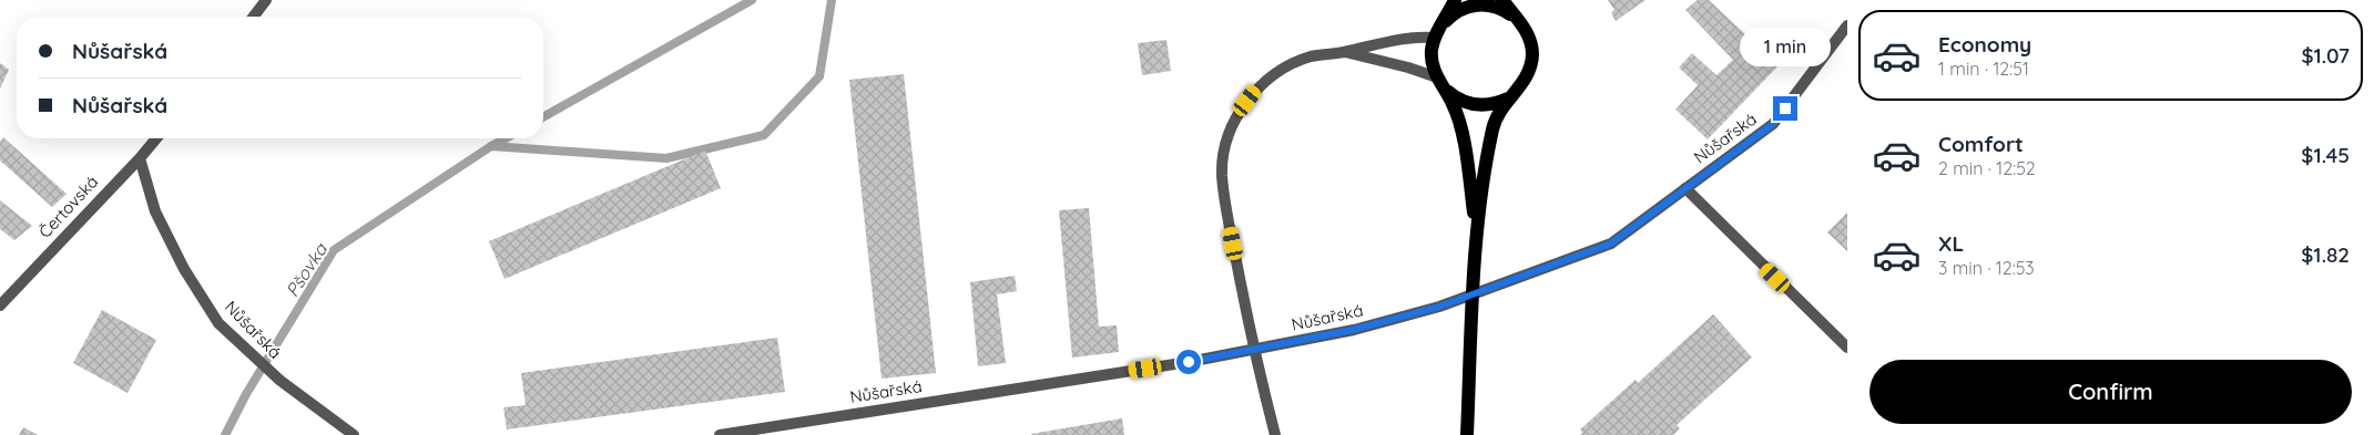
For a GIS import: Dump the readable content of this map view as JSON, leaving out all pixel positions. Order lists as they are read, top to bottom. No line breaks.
{"streets":{"street":["Nůšařská","Čertovská"]},"crossings":[["Nůšařská","Čertovská"]],"water":["Pšovka"],"page":{"list":[{"name":"Economy","note":"1 min · 12:51","value":"$1.07"},{"name":"Comfort","note":"2 min · 12:52","value":"$1.45"},{"name":"XL","note":"3 min · 12:53","value":"$1.82"}],"banner":["Nůšařská","Nůšařská"],"bubble":"1 min","buttons":"Confirm"}}
